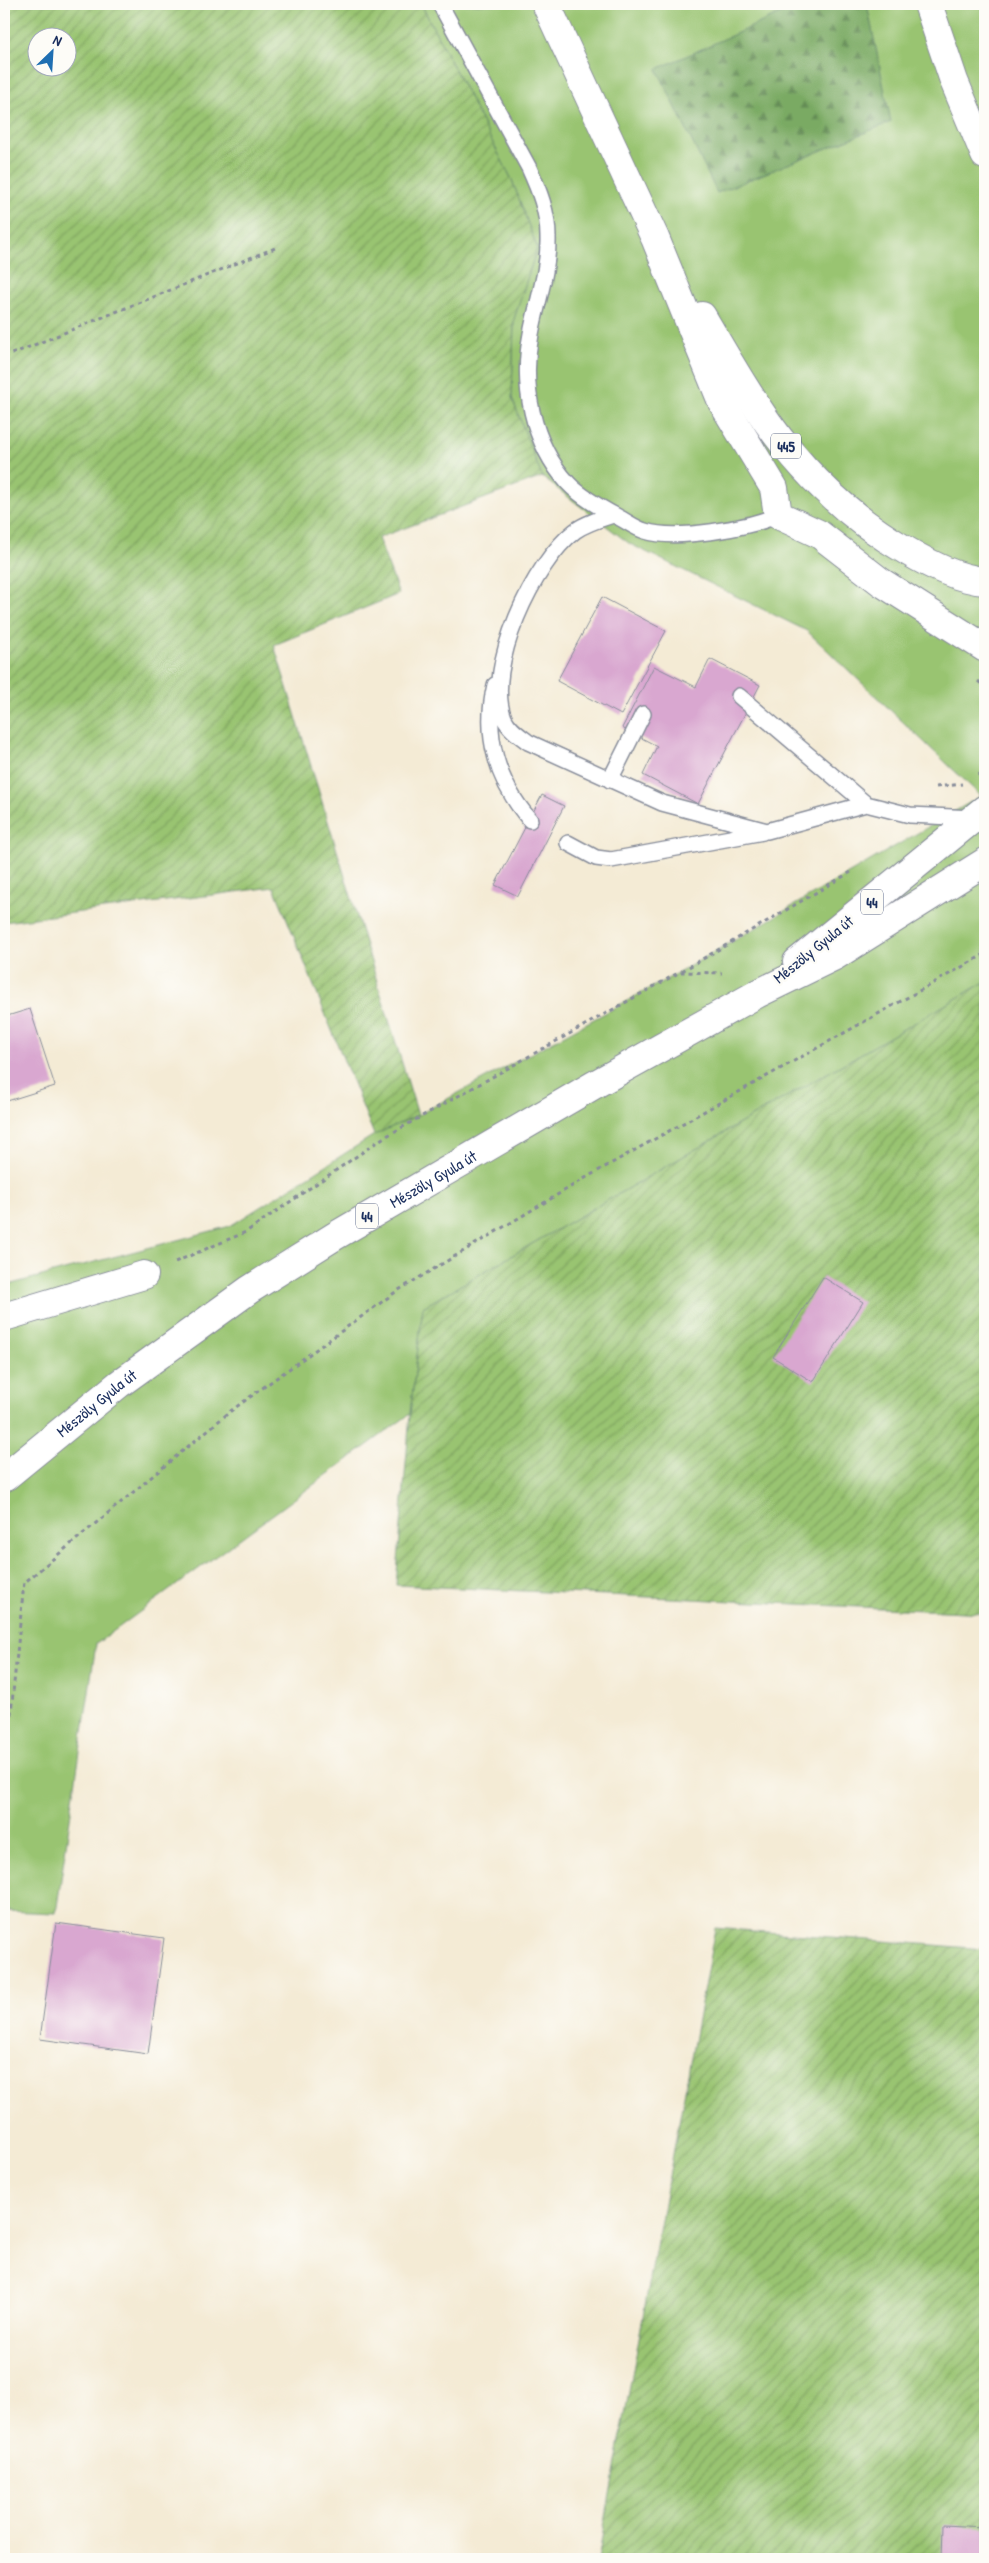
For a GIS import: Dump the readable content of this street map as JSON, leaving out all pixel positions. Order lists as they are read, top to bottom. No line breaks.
{"streets":{"main road":["445","44","Mészöly Gyula út"]},"north":"top right"}
